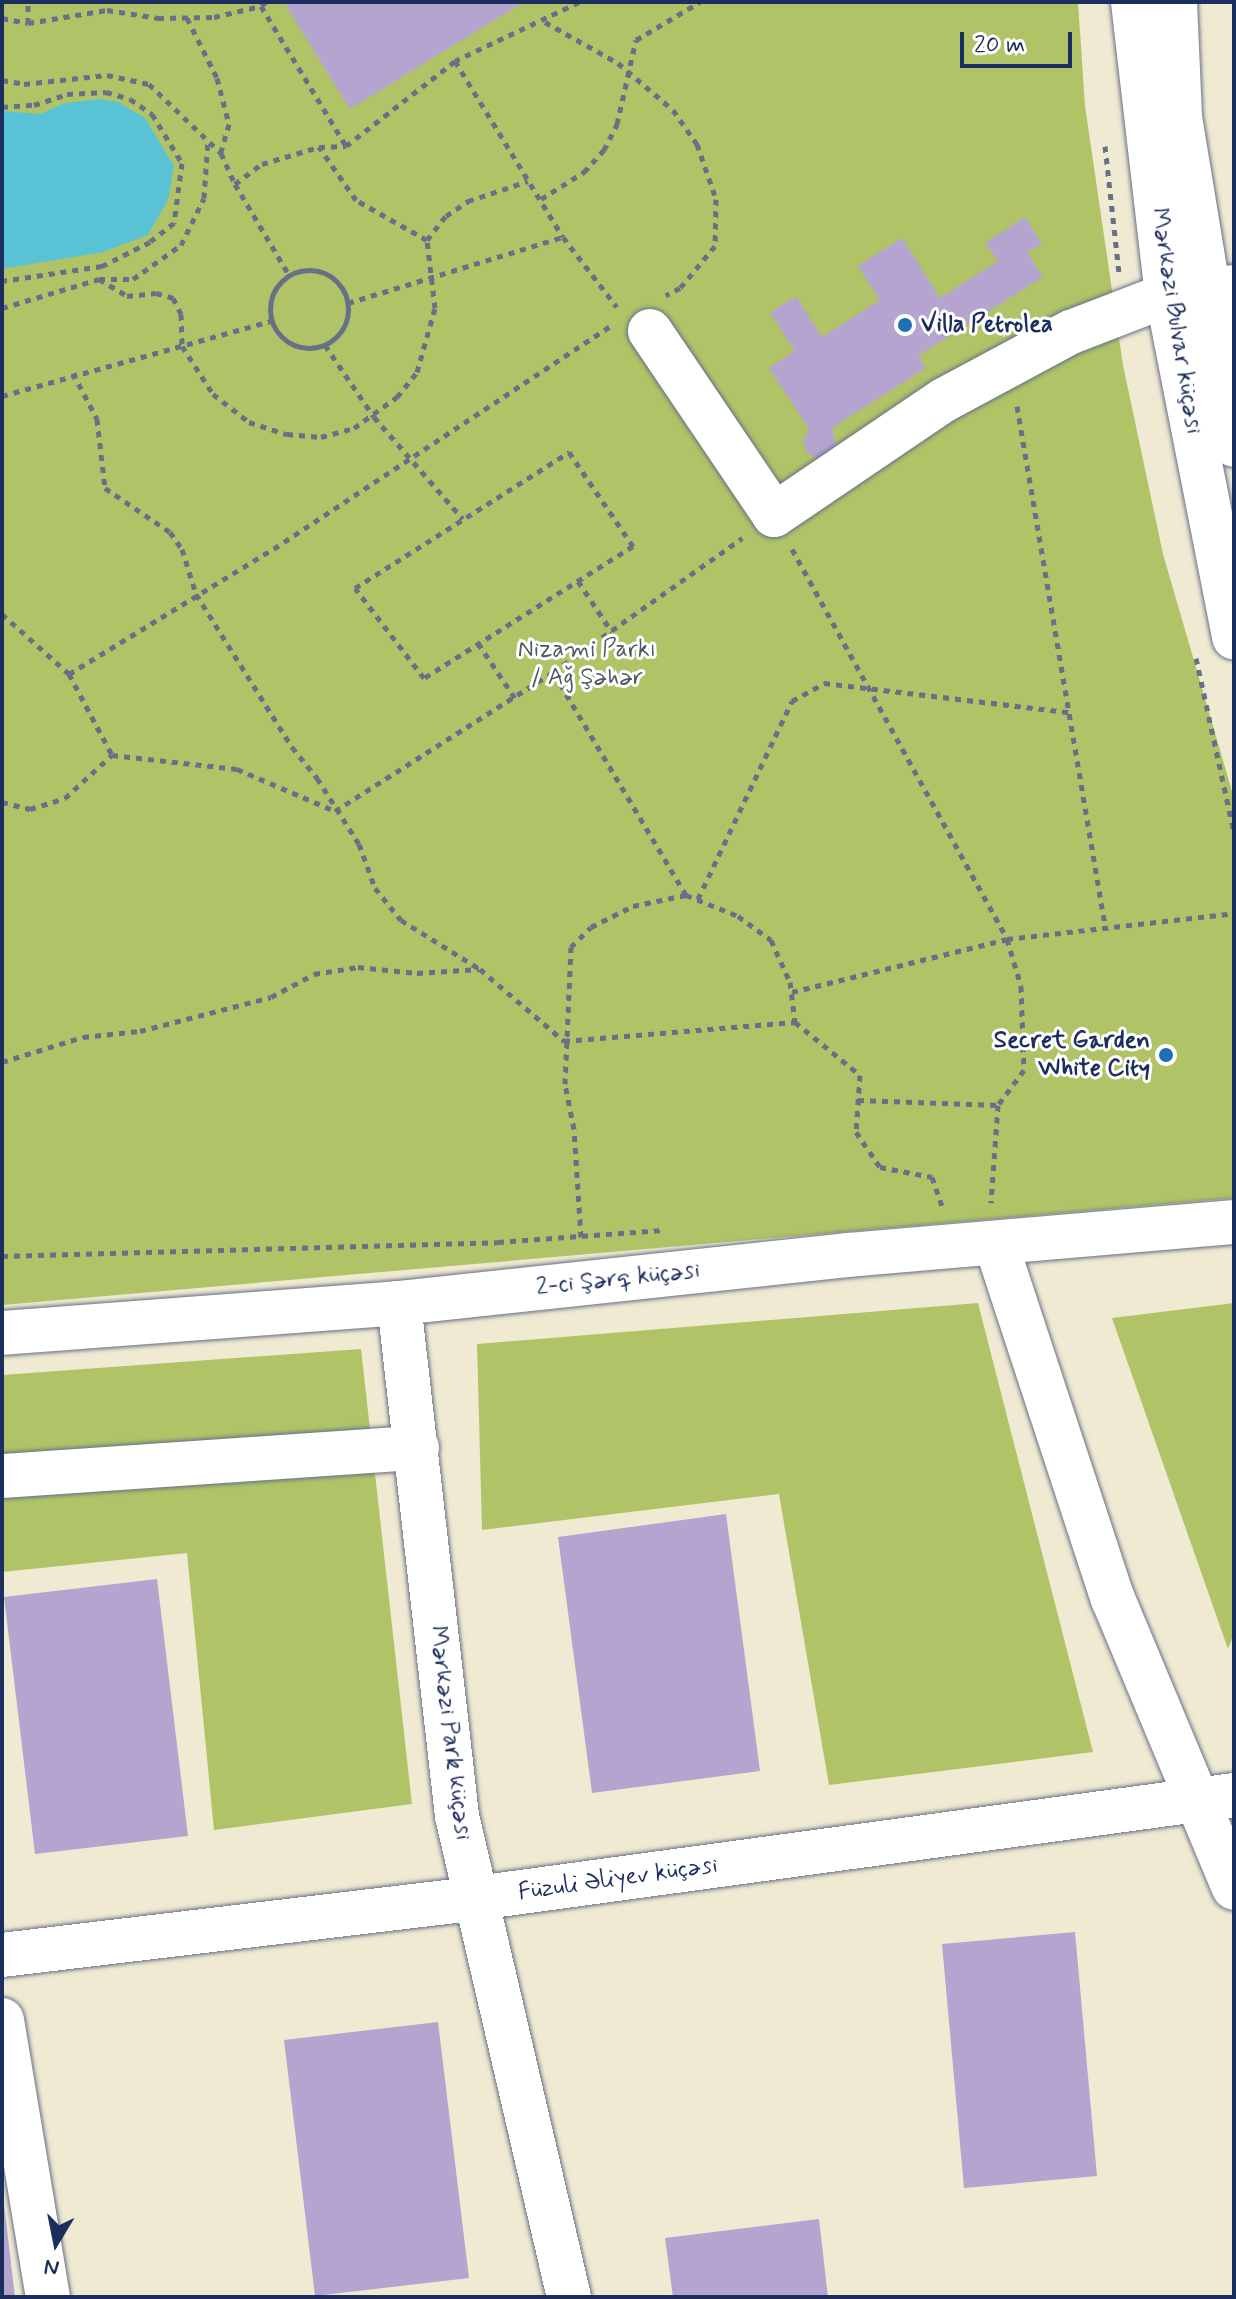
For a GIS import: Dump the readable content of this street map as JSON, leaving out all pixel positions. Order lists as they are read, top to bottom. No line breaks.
{"streets":{"street":["Mərkəzi Bulvar küçəsi","2-ci Şərq küçəsi","Mərkəzi Park küçəsi","Füzuli Əliyev küçəsi"]},"crossings":[["2-ci Şərq küçəsi","Mərkəzi Park küçəsi"],["Mərkəzi Park küçəsi","Füzuli Əliyev küçəsi"]],"parks":["Nizami Parkı / Ağ Şəhər"],"places":["Villa Petrolea","Secret Garden White City"],"scale_bar":"20 m","north":"bottom"}
